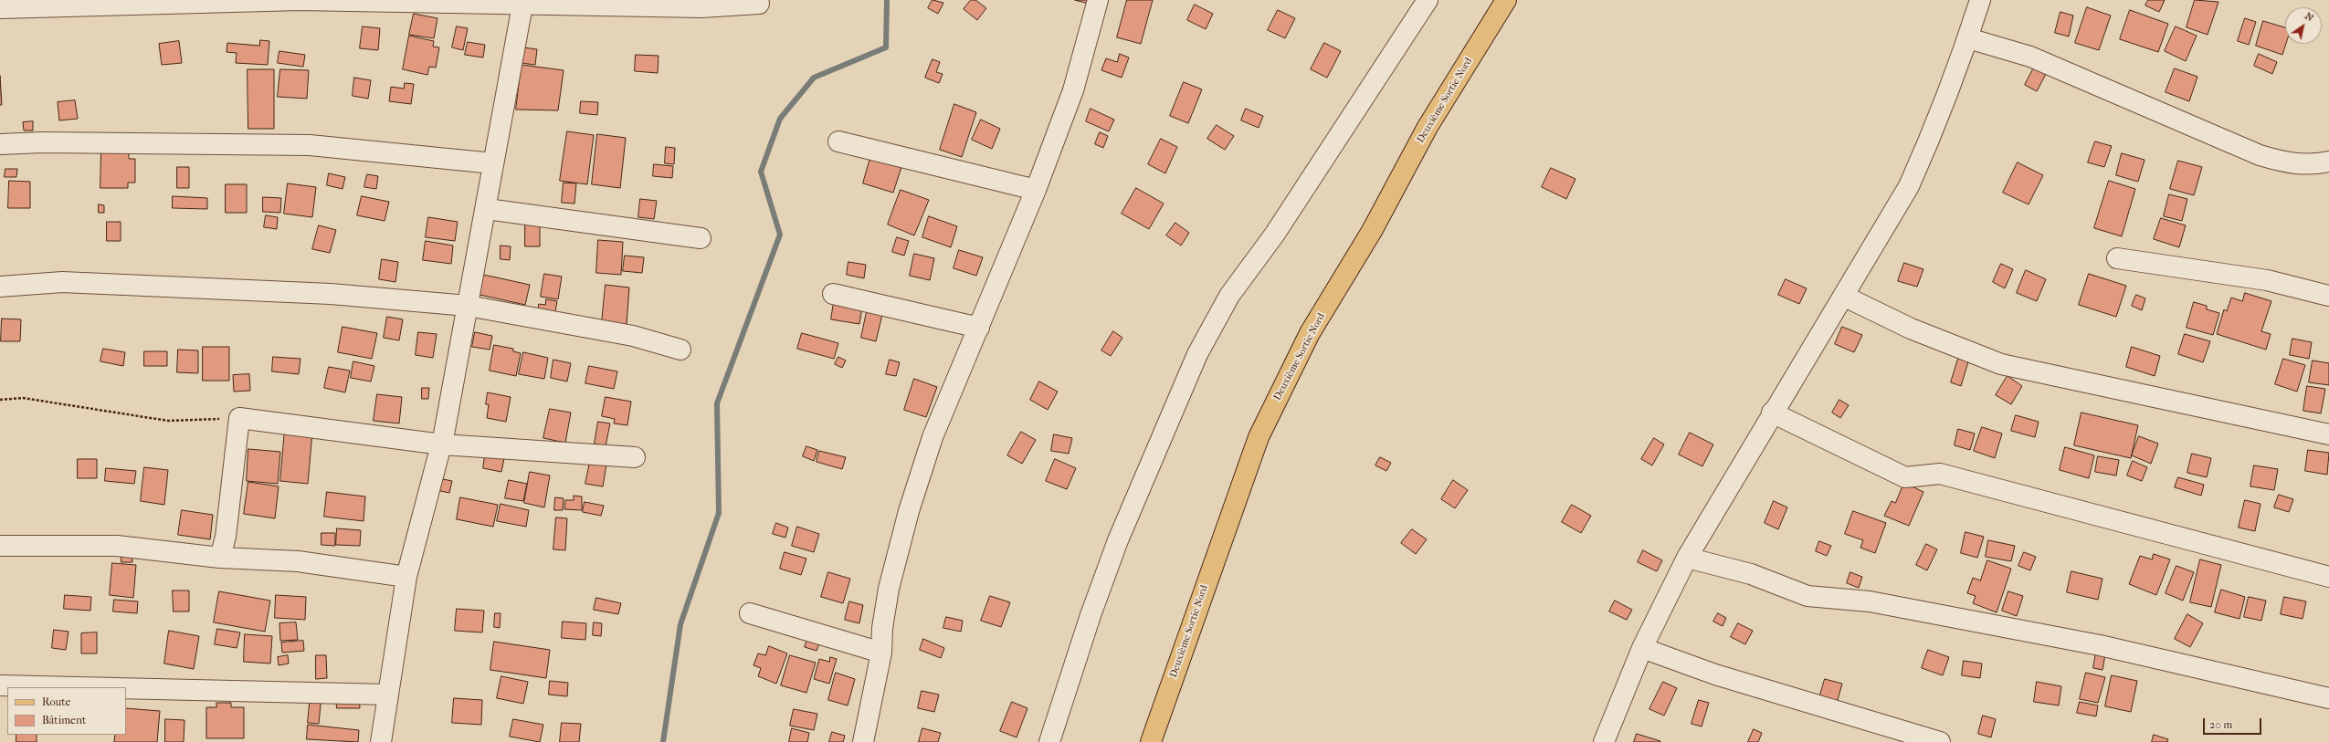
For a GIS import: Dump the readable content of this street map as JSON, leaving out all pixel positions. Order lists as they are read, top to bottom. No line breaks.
{"streets":{"main road":["Deuxième Sortie Nord"]},"legend":["Route","Bâtiment"],"scale_bar":"20 m","north":"top right"}
